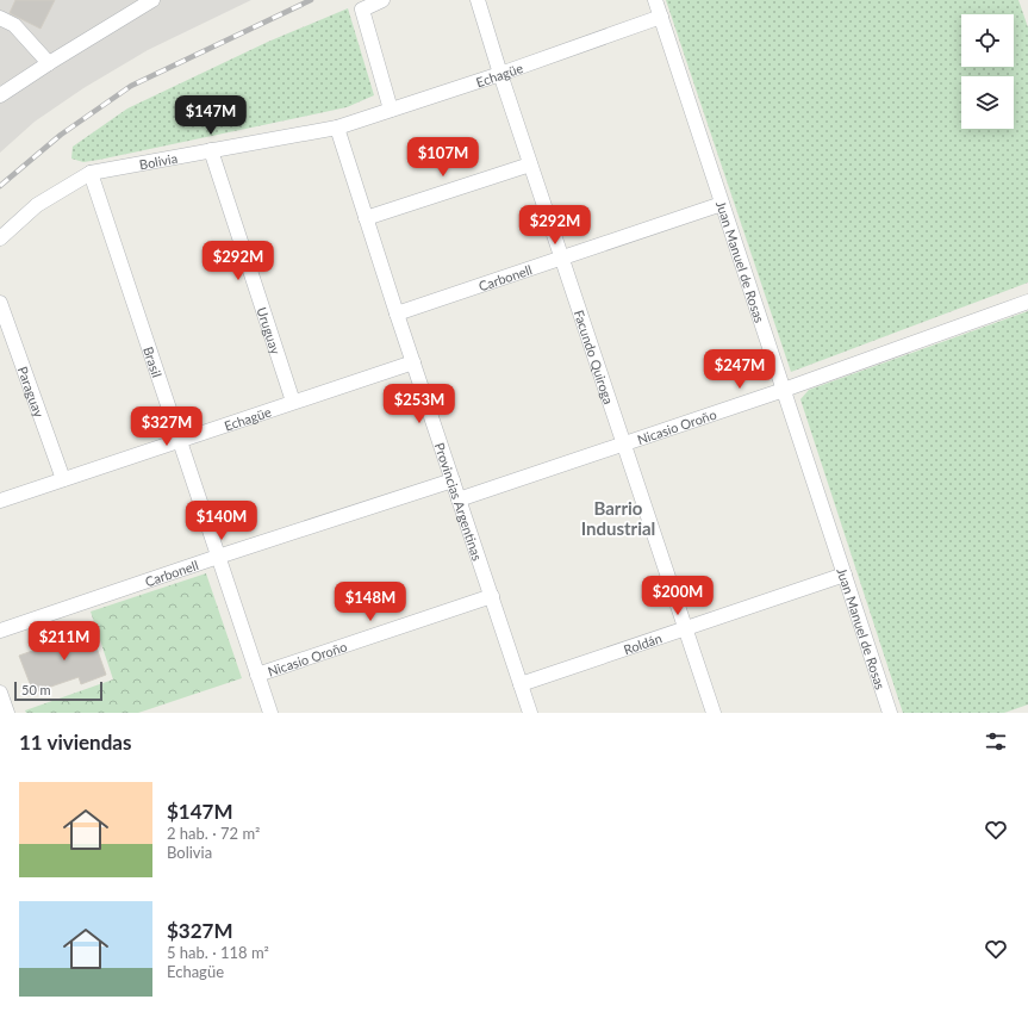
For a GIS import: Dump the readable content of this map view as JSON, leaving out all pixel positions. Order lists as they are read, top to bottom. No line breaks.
{"streets":{"street":["Echagüe","Bolivia","Juan Manuel de Rosas","Carbonell","Uruguay","Facundo Quiroga","Brasil","Paraguay","Nicasio Oroño","Provincias Argentinas","Roldán"]},"crossings":[["Echagüe","Bolivia"],["Echagüe","Juan Manuel de Rosas"],["Echagüe","Uruguay"],["Echagüe","Facundo Quiroga"],["Echagüe","Brasil"],["Echagüe","Paraguay"],["Echagüe","Provincias Argentinas"],["Bolivia","Uruguay"],["Bolivia","Brasil"],["Bolivia","Provincias Argentinas"],["Juan Manuel de Rosas","Carbonell"],["Juan Manuel de Rosas","Nicasio Oroño"],["Juan Manuel de Rosas","Roldán"],["Carbonell","Facundo Quiroga"],["Carbonell","Brasil"],["Carbonell","Provincias Argentinas"],["Facundo Quiroga","Nicasio Oroño"],["Facundo Quiroga","Roldán"],["Brasil","Nicasio Oroño"],["Nicasio Oroño","Provincias Argentinas"],["Provincias Argentinas","Roldán"]],"districts":["Barrio Industrial"],"scale_bar":"50 m","page":{"price":["$147M","$107M","$292M","$292M","$247M","$253M","$327M","$140M","$200M","$148M","$211M"],"scale":"50 m","heading":"11 viviendas","list":[{"name":"$147M","note":"2 hab. · 72 m² · Bolivia"},{"name":"$327M","note":"5 hab. · 118 m² · Echagüe"}]}}
